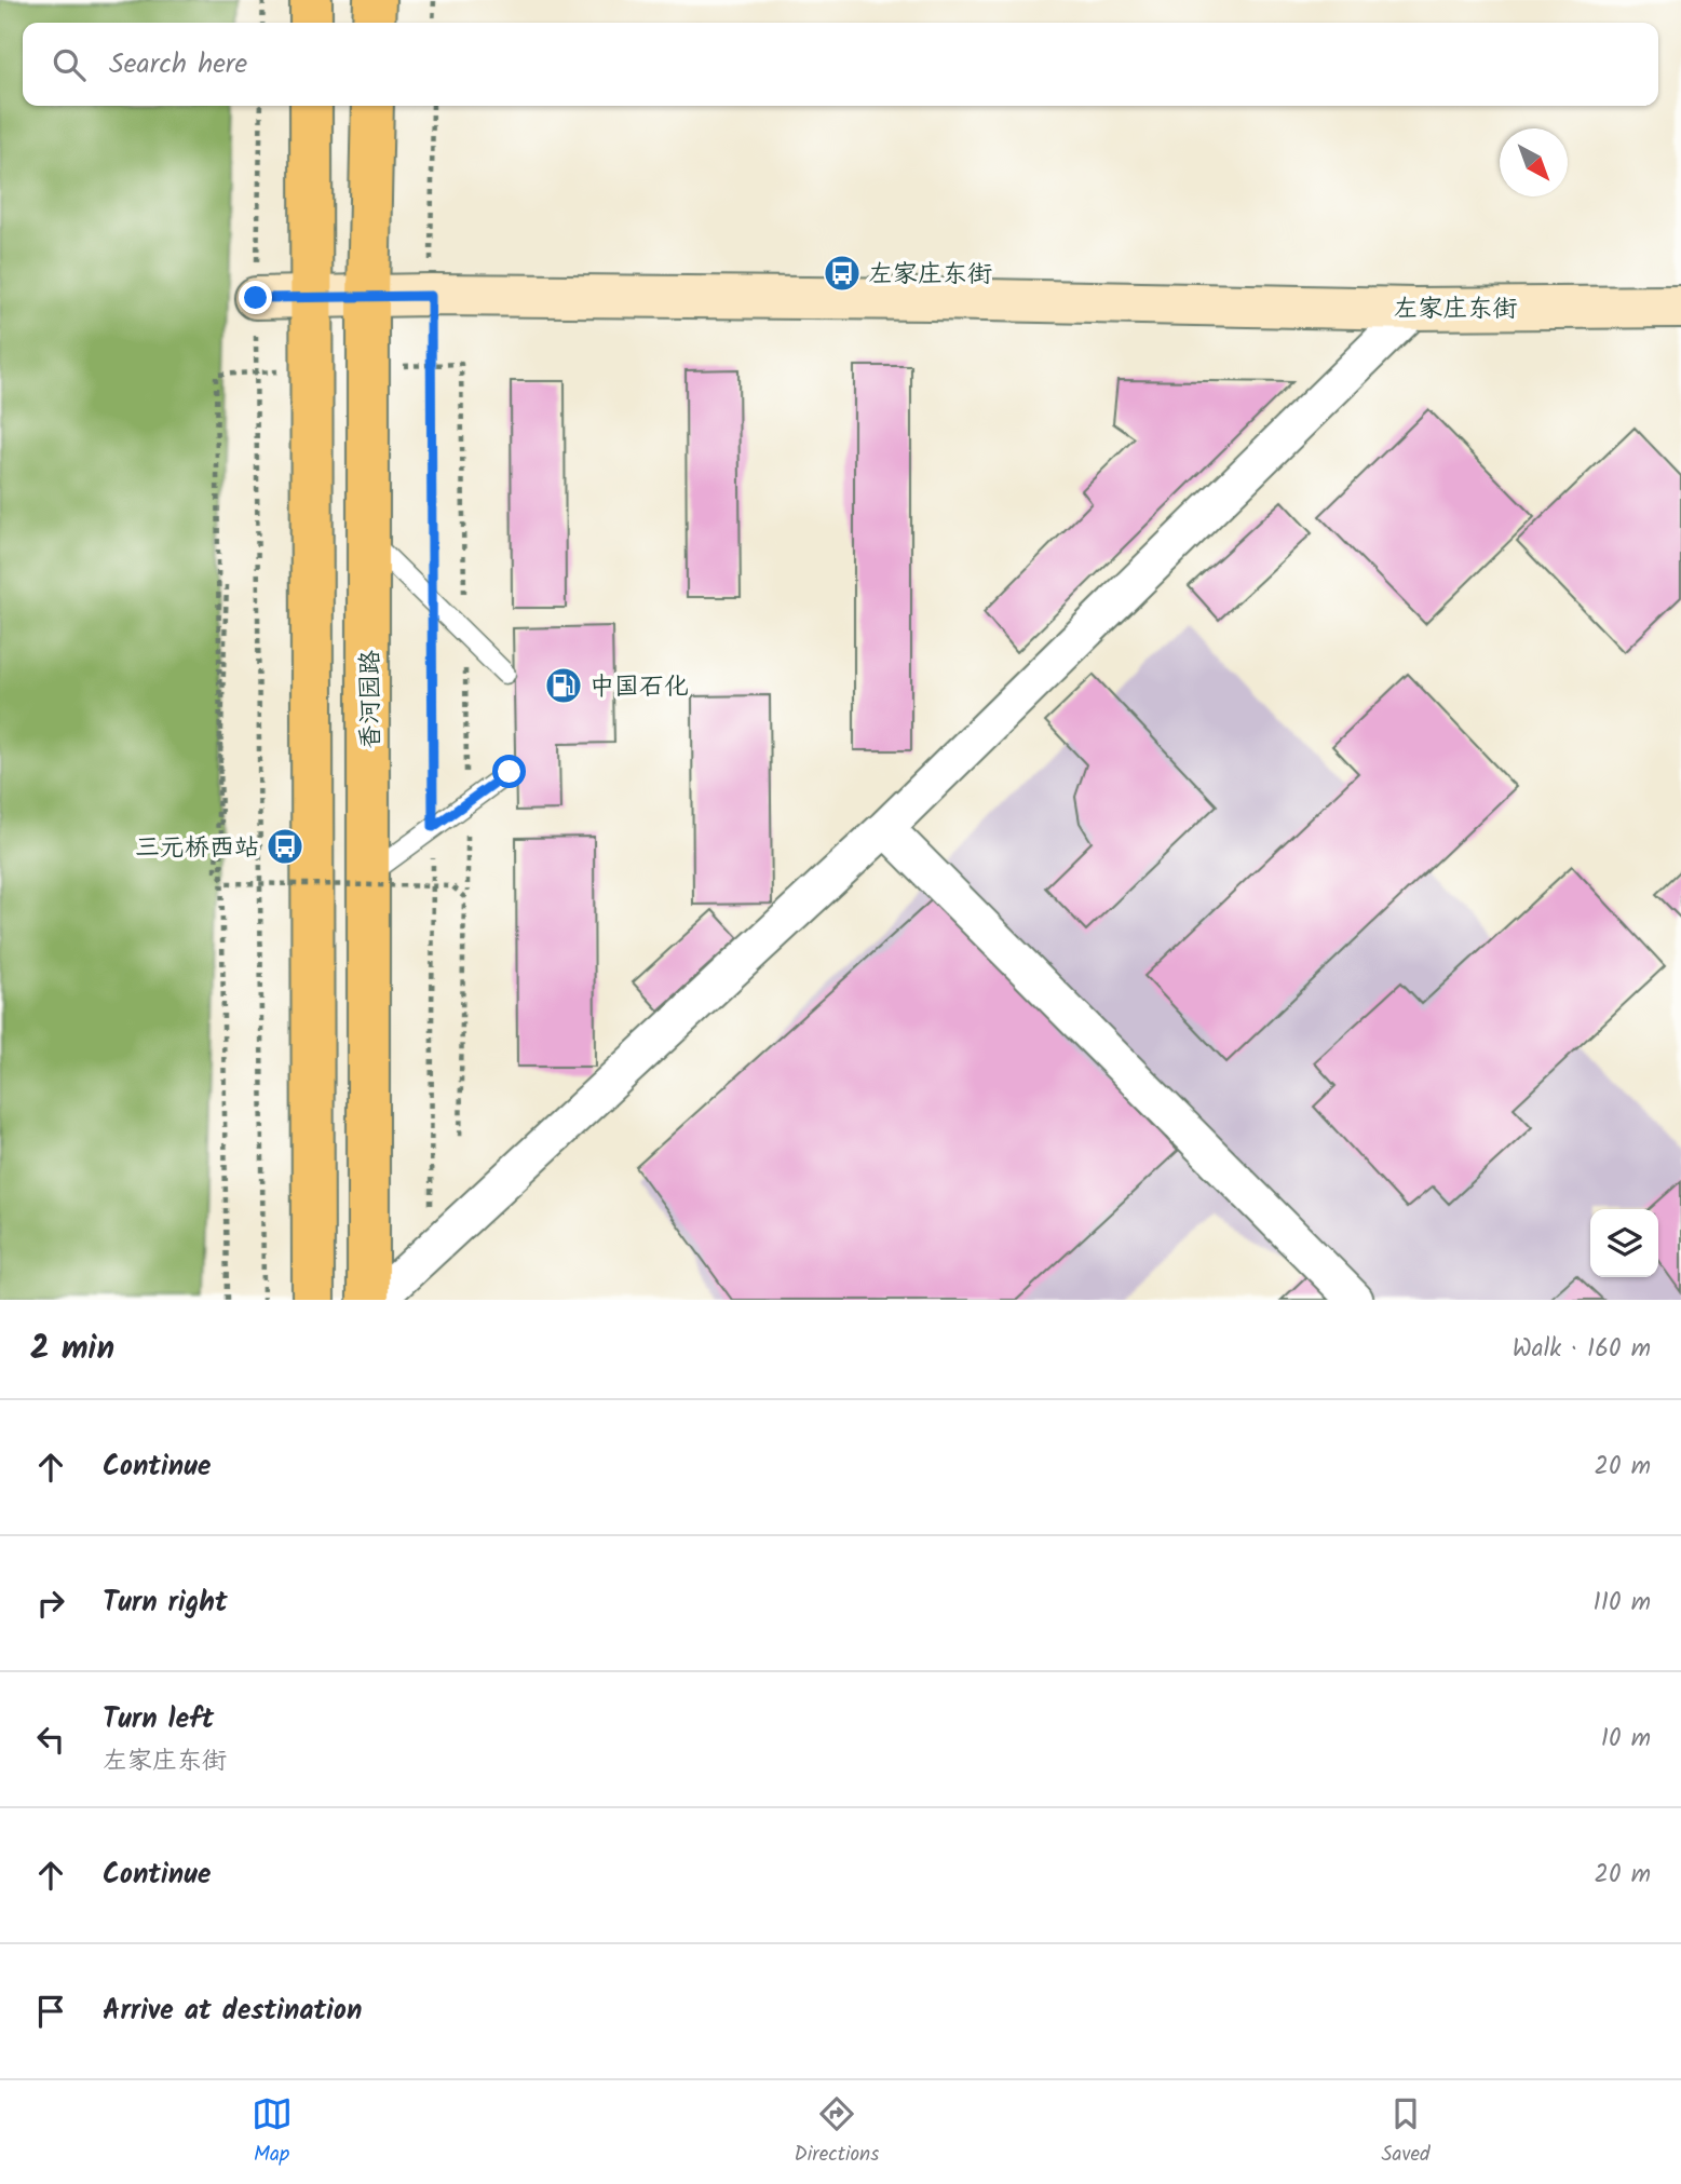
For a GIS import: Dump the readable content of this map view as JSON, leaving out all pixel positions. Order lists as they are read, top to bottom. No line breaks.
{"streets":{"highway":["香河园路"],"street":["左家庄东街"]},"crossings":[["左家庄东街","香河园路"]],"places":{"bus stop":["左家庄东街","三元桥西站"],"fuel station":["中国石化"]},"north":"bottom right","page":{"search":"Search here","heading":["2 min","Walk · 160 m"],"list":[["Continue","20 m"],["Turn right","110 m"],["Turn left","左家庄东街","10 m"],["Continue","20 m"],"Arrive at destination"],"nav":["Map","Directions","Saved"]}}
